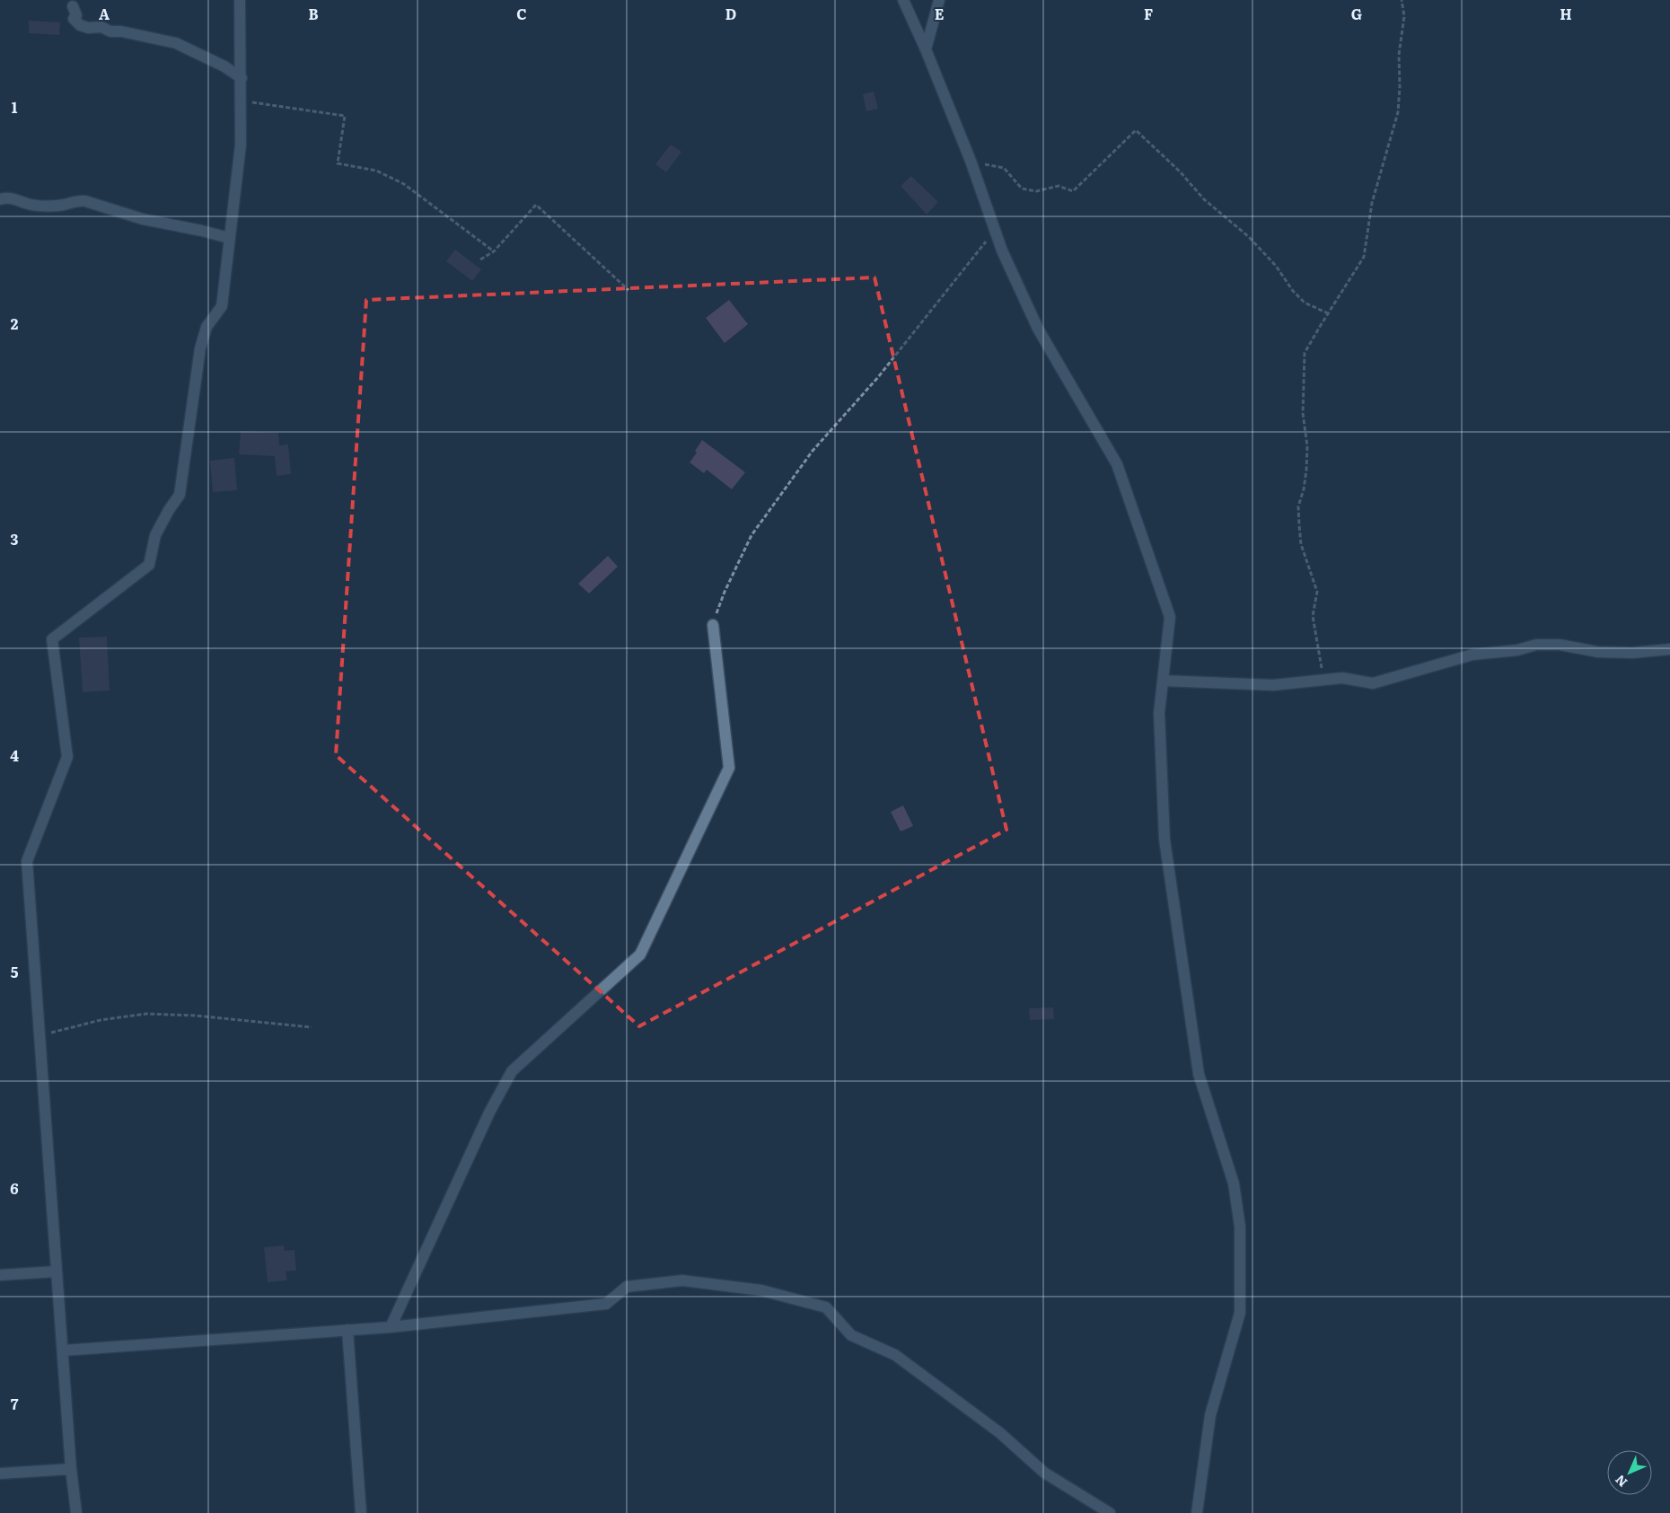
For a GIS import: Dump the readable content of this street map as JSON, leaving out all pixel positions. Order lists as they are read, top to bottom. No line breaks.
{"north":"bottom left","grid":{"columns":["A","B","C","D","E","F","G","H"],"rows":["1","2","3","4","5","6","7"]}}
